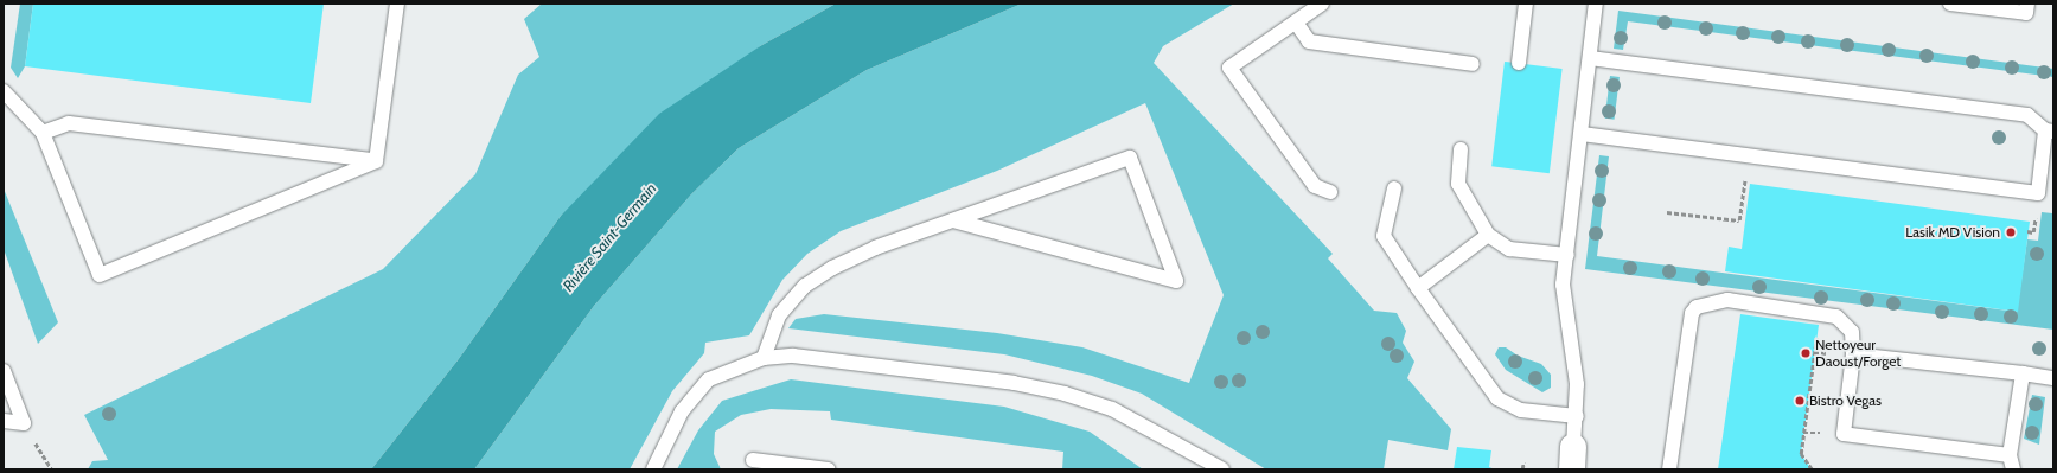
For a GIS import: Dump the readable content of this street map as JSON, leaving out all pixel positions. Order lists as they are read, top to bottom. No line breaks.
{"water":["Rivière Saint-Germain"],"places":["Lasik MD Vision","Nettoyeur Daoust/Forget","Bistro Vegas"]}
